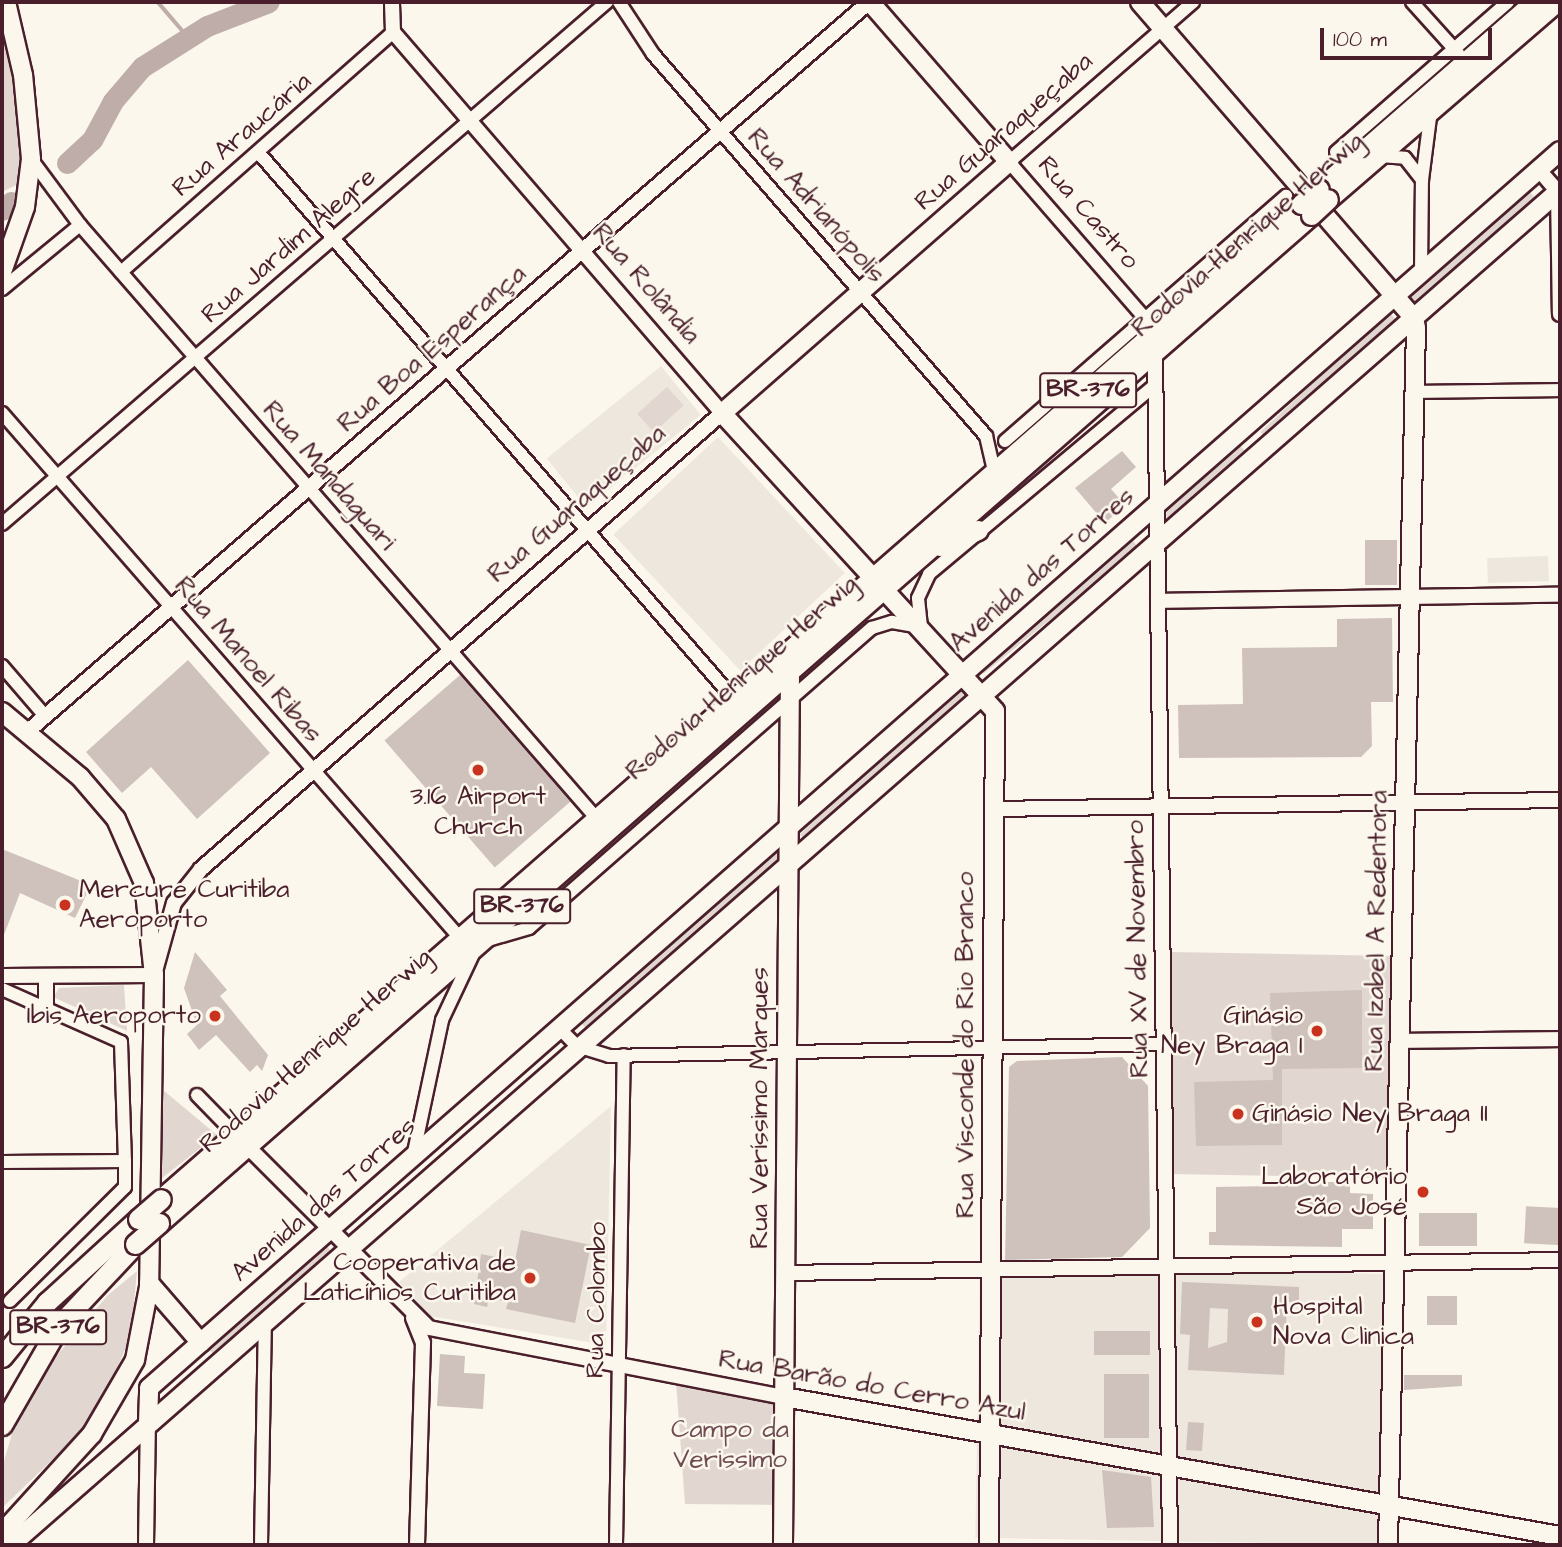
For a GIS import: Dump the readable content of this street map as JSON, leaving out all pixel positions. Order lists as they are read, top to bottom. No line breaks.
{"streets":{"highway":["Rodovia Henrique Herwig","BR-376"],"main road":["Rua Guaraqueçaba","Rua Castro","Rua Rolândia","Avenida das Torres","Rua Izabel A Redentora","Rua Visconde do Rio Branco","Rua Veríssimo Marques","Rua Barão do Cerro Azul"],"street":["Rua Araucária","Rua Adrianópolis","Rua Jardim Alegre","Rua Boa Esperança","Rua Mandaguari","Rua Manoel Ribas","Rua XV de Novembro","Rua Colombo"]},"crossings":[["Rua Guaraqueçaba","Rua Adrianópolis"],["Rua Guaraqueçaba","Rua Castro"],["Rua Guaraqueçaba","Rua Rolândia"],["Rua Guaraqueçaba","Rua Mandaguari"],["Rua Guaraqueçaba","Rua Manoel Ribas"],["Rua Araucária","Rua Rolândia"],["Rua Araucária","Rua Mandaguari"],["Rua Adrianópolis","Rodovia Henrique Herwig"],["Rua Adrianópolis","Rua Boa Esperança"],["Rua Castro","Rodovia Henrique Herwig"],["Rua Castro","Rua Boa Esperança"],["Rodovia Henrique Herwig","Rua Rolândia"],["Rodovia Henrique Herwig","Rua Mandaguari"],["Rodovia Henrique Herwig","Rua Manoel Ribas"],["Rodovia Henrique Herwig","Rua XV de Novembro"],["Rodovia Henrique Herwig","Rua Visconde do Rio Branco"],["Rodovia Henrique Herwig","Rua Veríssimo Marques"],["Rodovia Henrique Herwig","Rua Barão do Cerro Azul"],["Rua Jardim Alegre","Rua Rolândia"],["Rua Jardim Alegre","Rua Mandaguari"],["Rua Jardim Alegre","Rua Manoel Ribas"],["Rua Rolândia","Rua Boa Esperança"],["Rua Rolândia","Rua Visconde do Rio Branco"],["Rua Boa Esperança","Rua Mandaguari"],["Rua Boa Esperança","Rua Manoel Ribas"],["Avenida das Torres","Rua Izabel A Redentora"],["Avenida das Torres","Rua XV de Novembro"],["Avenida das Torres","Rua Visconde do Rio Branco"],["Avenida das Torres","Rua Veríssimo Marques"],["Avenida das Torres","Rua Barão do Cerro Azul"],["Rua Izabel A Redentora","Rua Barão do Cerro Azul"],["Rua XV de Novembro","Rua Barão do Cerro Azul"],["Rua Visconde do Rio Branco","Rua Barão do Cerro Azul"],["Rua Veríssimo Marques","Rua Barão do Cerro Azul"],["Rua Colombo","Rua Barão do Cerro Azul"]],"parks":["Campo da Verissimo"],"places":["3.16 Airport Church","Mercure Curitiba Aeroporto","Ibis Aeroporto","Ginásio Ney Braga I","Ginásio Ney Braga II","Laboratório São José","Cooperativa de Laticínios Curitiba","Hospital Nova Clinica"],"scale_bar":"100 m"}
